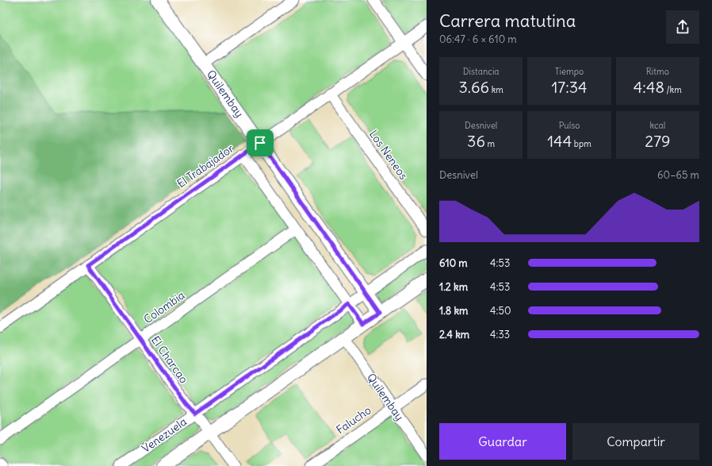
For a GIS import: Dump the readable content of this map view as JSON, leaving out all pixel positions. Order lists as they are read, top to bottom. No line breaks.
{"streets":{"street":["Quilembay","Los Neneos","El Trabajador","Colombia","El Charcao","Falucho","Venezuela"]},"crossings":[["Quilembay","El Trabajador"],["Quilembay","Falucho"],["Quilembay","Venezuela"],["Los Neneos","El Trabajador"],["El Trabajador","El Charcao"],["Colombia","El Charcao"],["El Charcao","Venezuela"]],"page":{"heading":["Carrera matutina","06:47 · 6 × 610 m"],"stats":[["Distancia","3.66 km"],["Tiempo","17:34"],["Ritmo","4:48 /km"],["Desnivel","36 m"],["Pulso","144 bpm"],["kcal","279"]],"chart":["Desnivel","60–65 m"],"list":[{"name":"610 m","note":"4:53"},{"name":"1.2 km","note":"4:53"},{"name":"1.8 km","note":"4:50"},{"name":"2.4 km","note":"4:33"}],"buttons":["Guardar","Compartir"]}}
